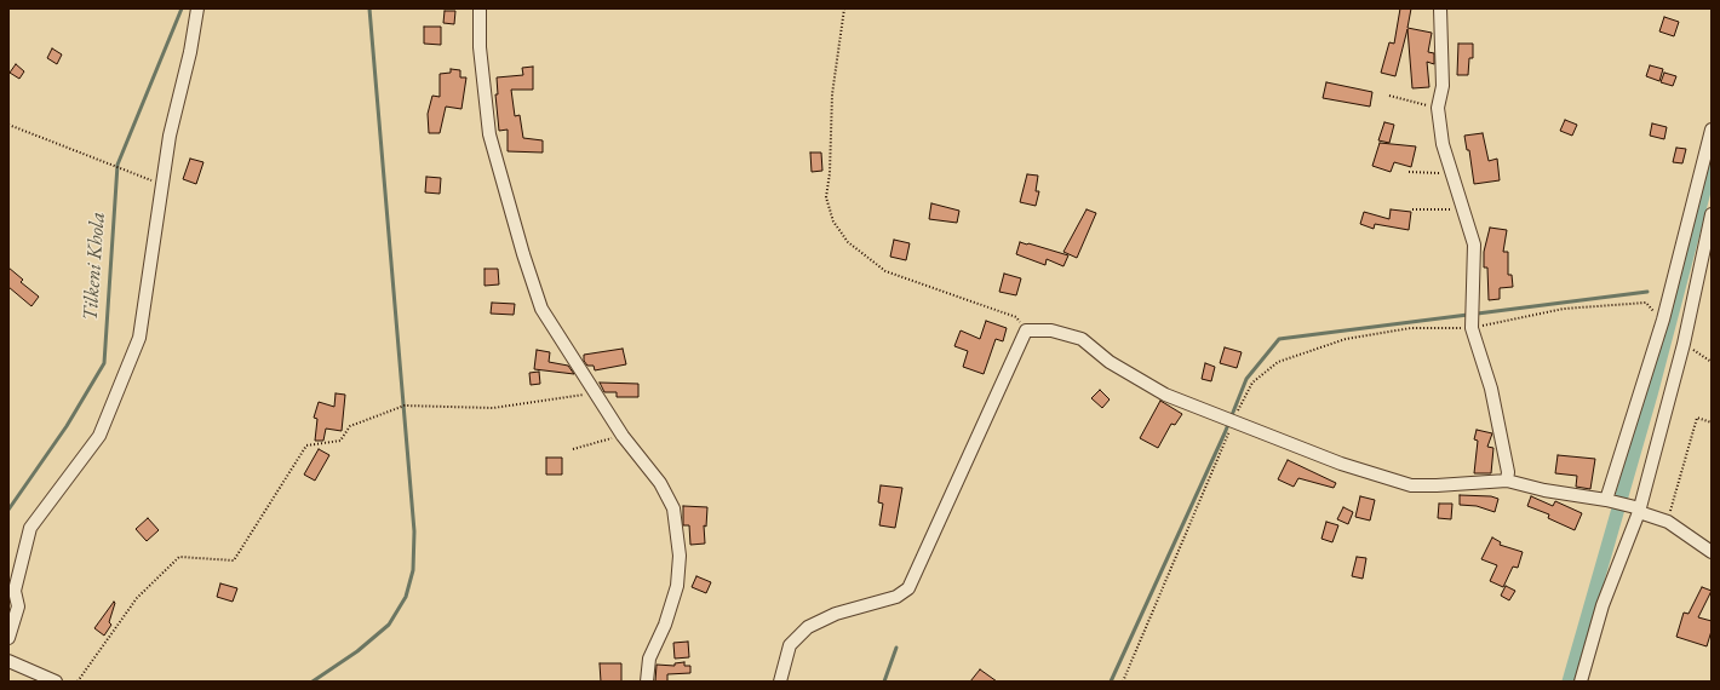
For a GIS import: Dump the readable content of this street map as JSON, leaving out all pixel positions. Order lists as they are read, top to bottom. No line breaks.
{"water":["Tilkeni Khola"]}
